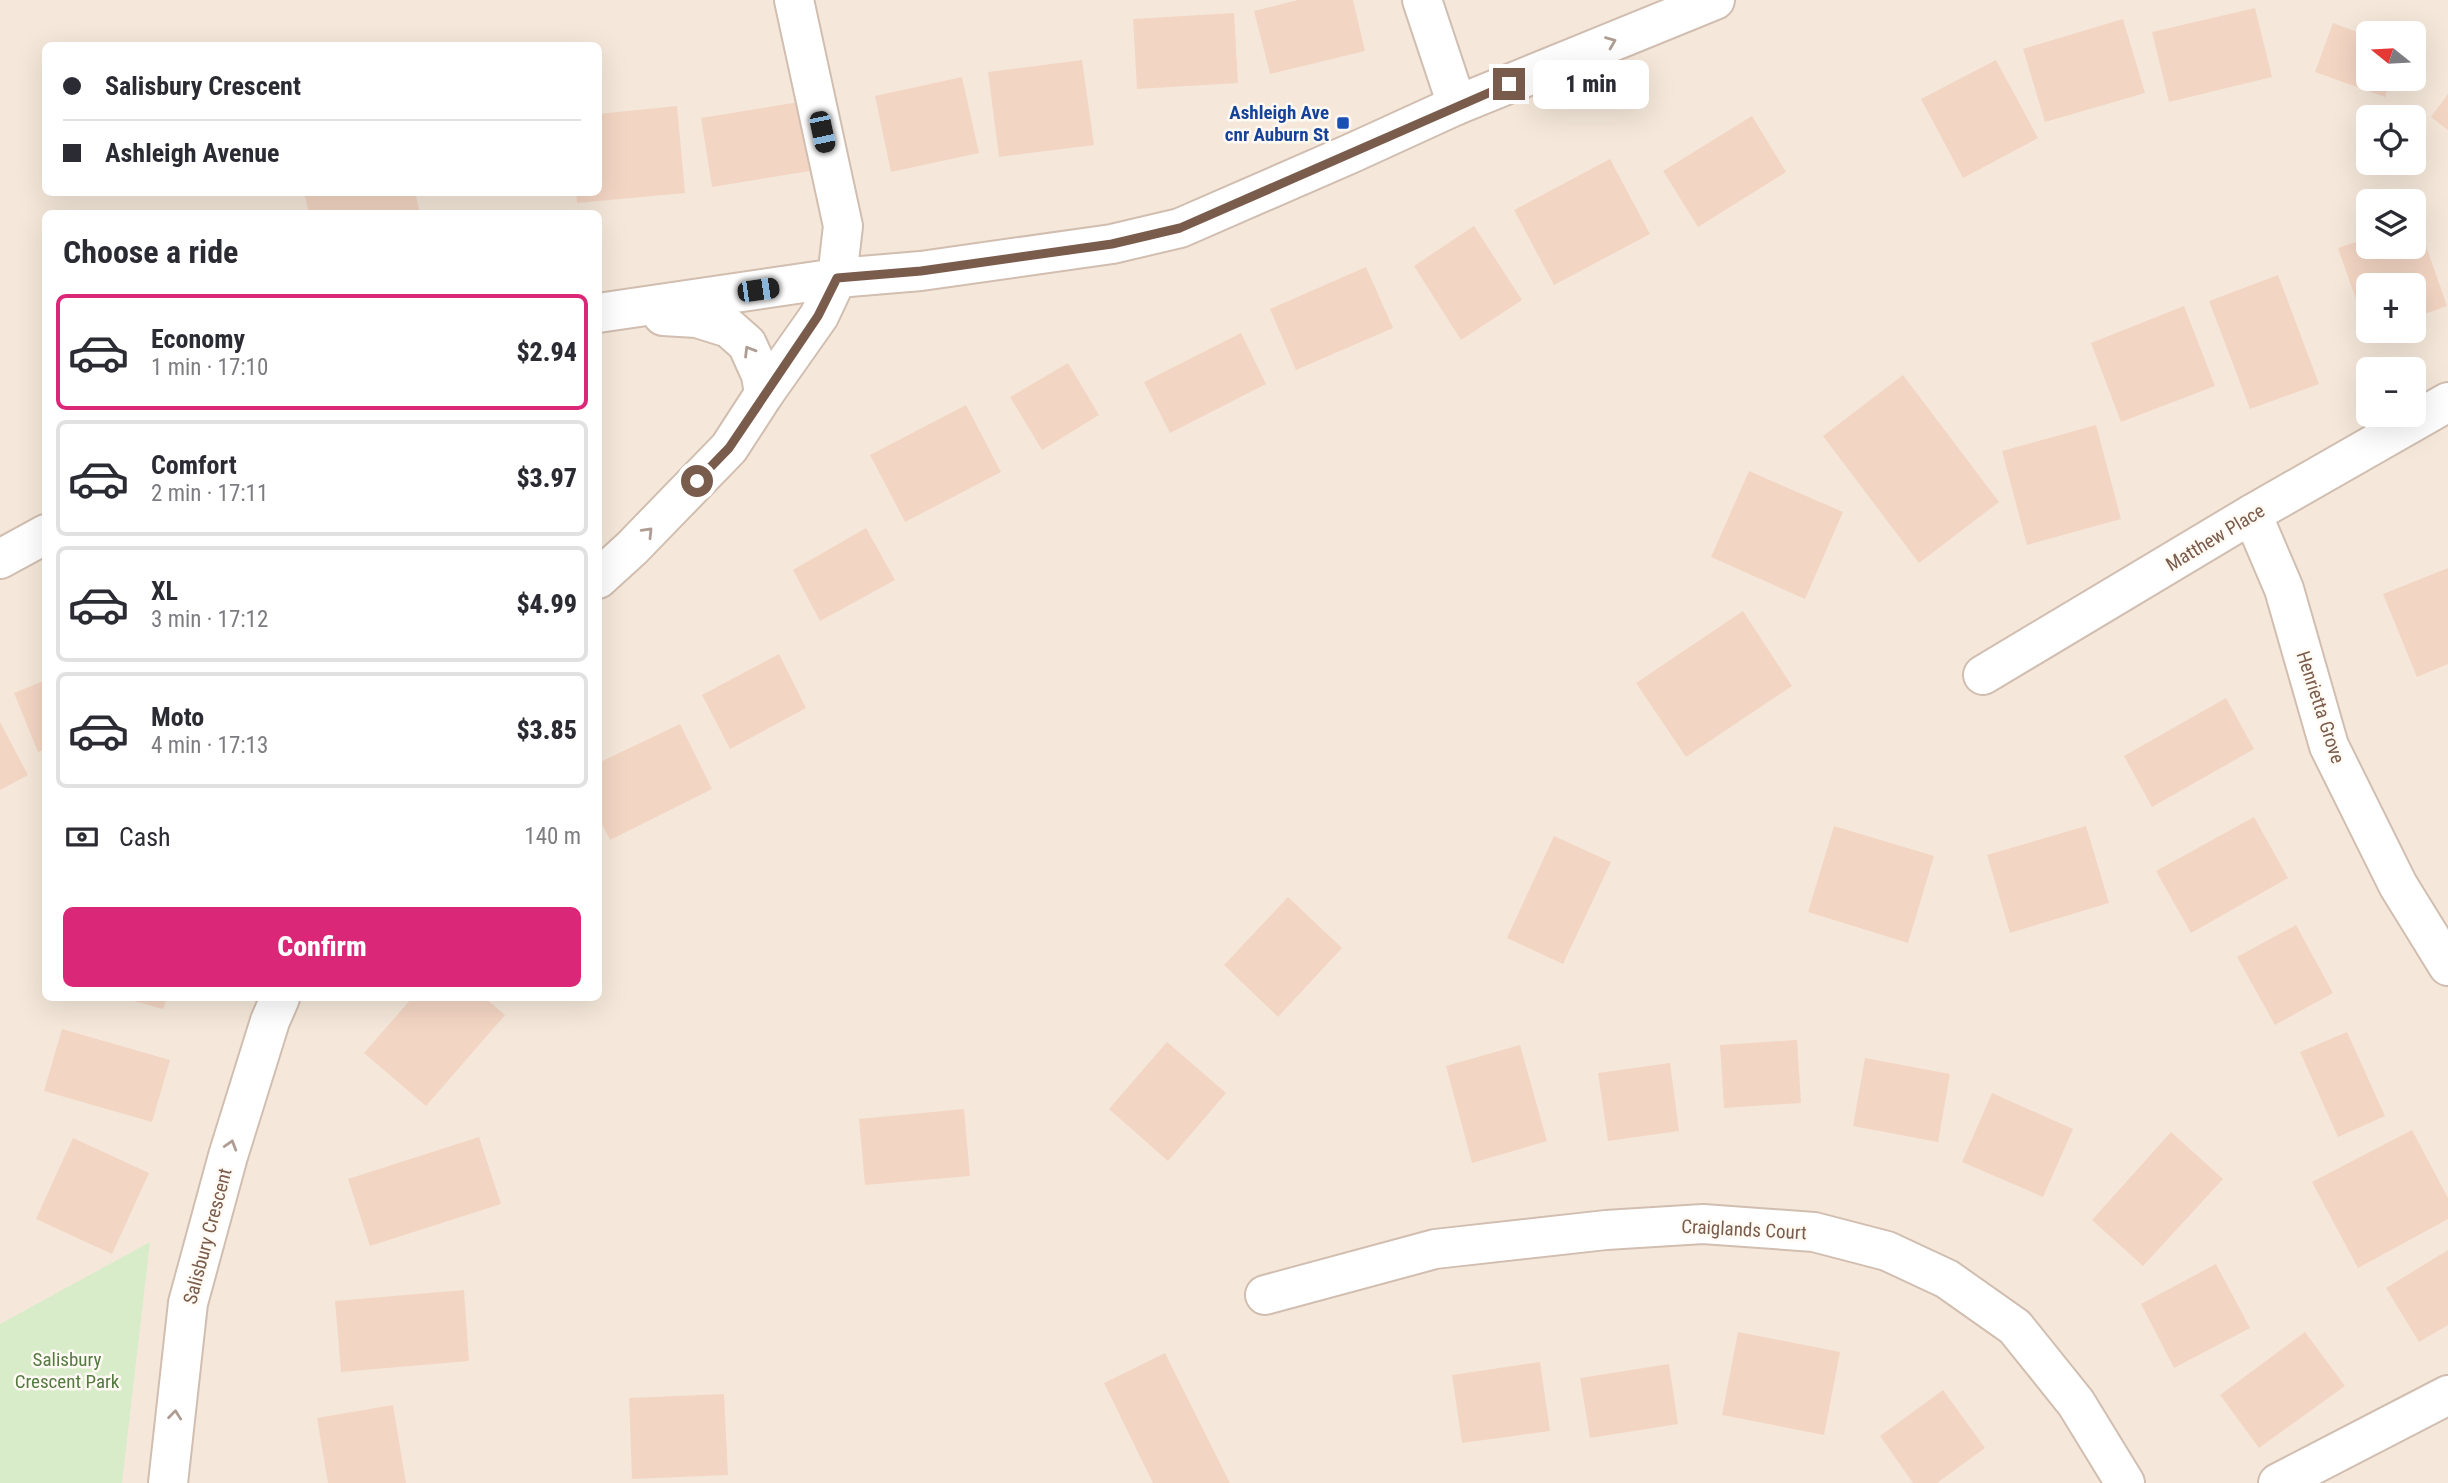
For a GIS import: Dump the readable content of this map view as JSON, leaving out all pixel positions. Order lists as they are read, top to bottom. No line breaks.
{"streets":{"street":["Matthew Place","Henrietta Grove","Craiglands Court","Salisbury Crescent"]},"crossings":[["Matthew Place","Henrietta Grove"]],"one_way":["Salisbury Crescent"],"parks":["Salisbury Crescent Park"],"places":{"transit":["Ashleigh Ave cnr Auburn St"]},"north":"left","page":{"map_buttons":["+","−"],"banner":["Salisbury Crescent","Ashleigh Avenue"],"bubble":"1 min","heading":"Choose a ride","list":[{"name":"Economy","note":"1 min · 17:10","value":"$2.94"},{"name":"Comfort","note":"2 min · 17:11","value":"$3.97"},{"name":"XL","note":"3 min · 17:12","value":"$4.99"},{"name":"Moto","note":"4 min · 17:13","value":"$3.85"}],"pay":["Cash","140 m"],"buttons":"Confirm"}}
